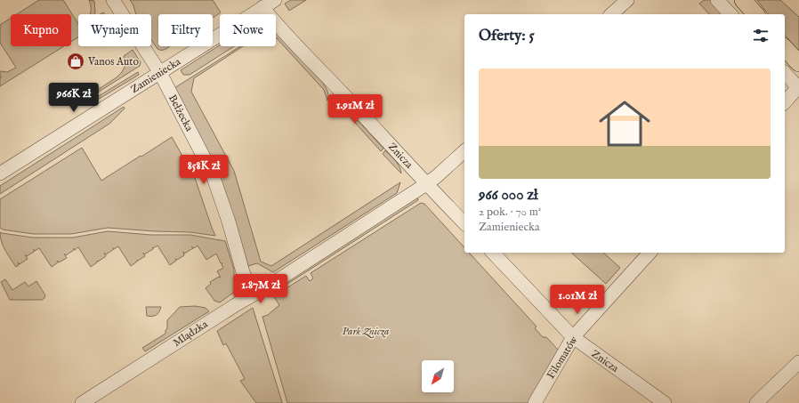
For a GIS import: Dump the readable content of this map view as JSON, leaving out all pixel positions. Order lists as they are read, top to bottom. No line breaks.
{"streets":{"street":["Zamieniecka","Bełżecka","Znicza","Mlądzka","Filomatów"]},"crossings":[["Zamieniecka","Bełżecka"],["Zamieniecka","Znicza"],["Bełżecka","Mlądzka"],["Znicza","Mlądzka"],["Znicza","Filomatów"]],"parks":["Park Znicza"],"places":{"shop":["Vanos Auto"]},"north":"bottom left","page":{"chip":["Kupno","Wynajem","Filtry","Nowe"],"heading":"Oferty: 5","list":[{"name":"966 000 zł","note":"2 pok. · 70 m² · Zamieniecka"}],"price":["966K zł","1.91M zł","858K zł","1.87M zł","1.01M zł"]}}
